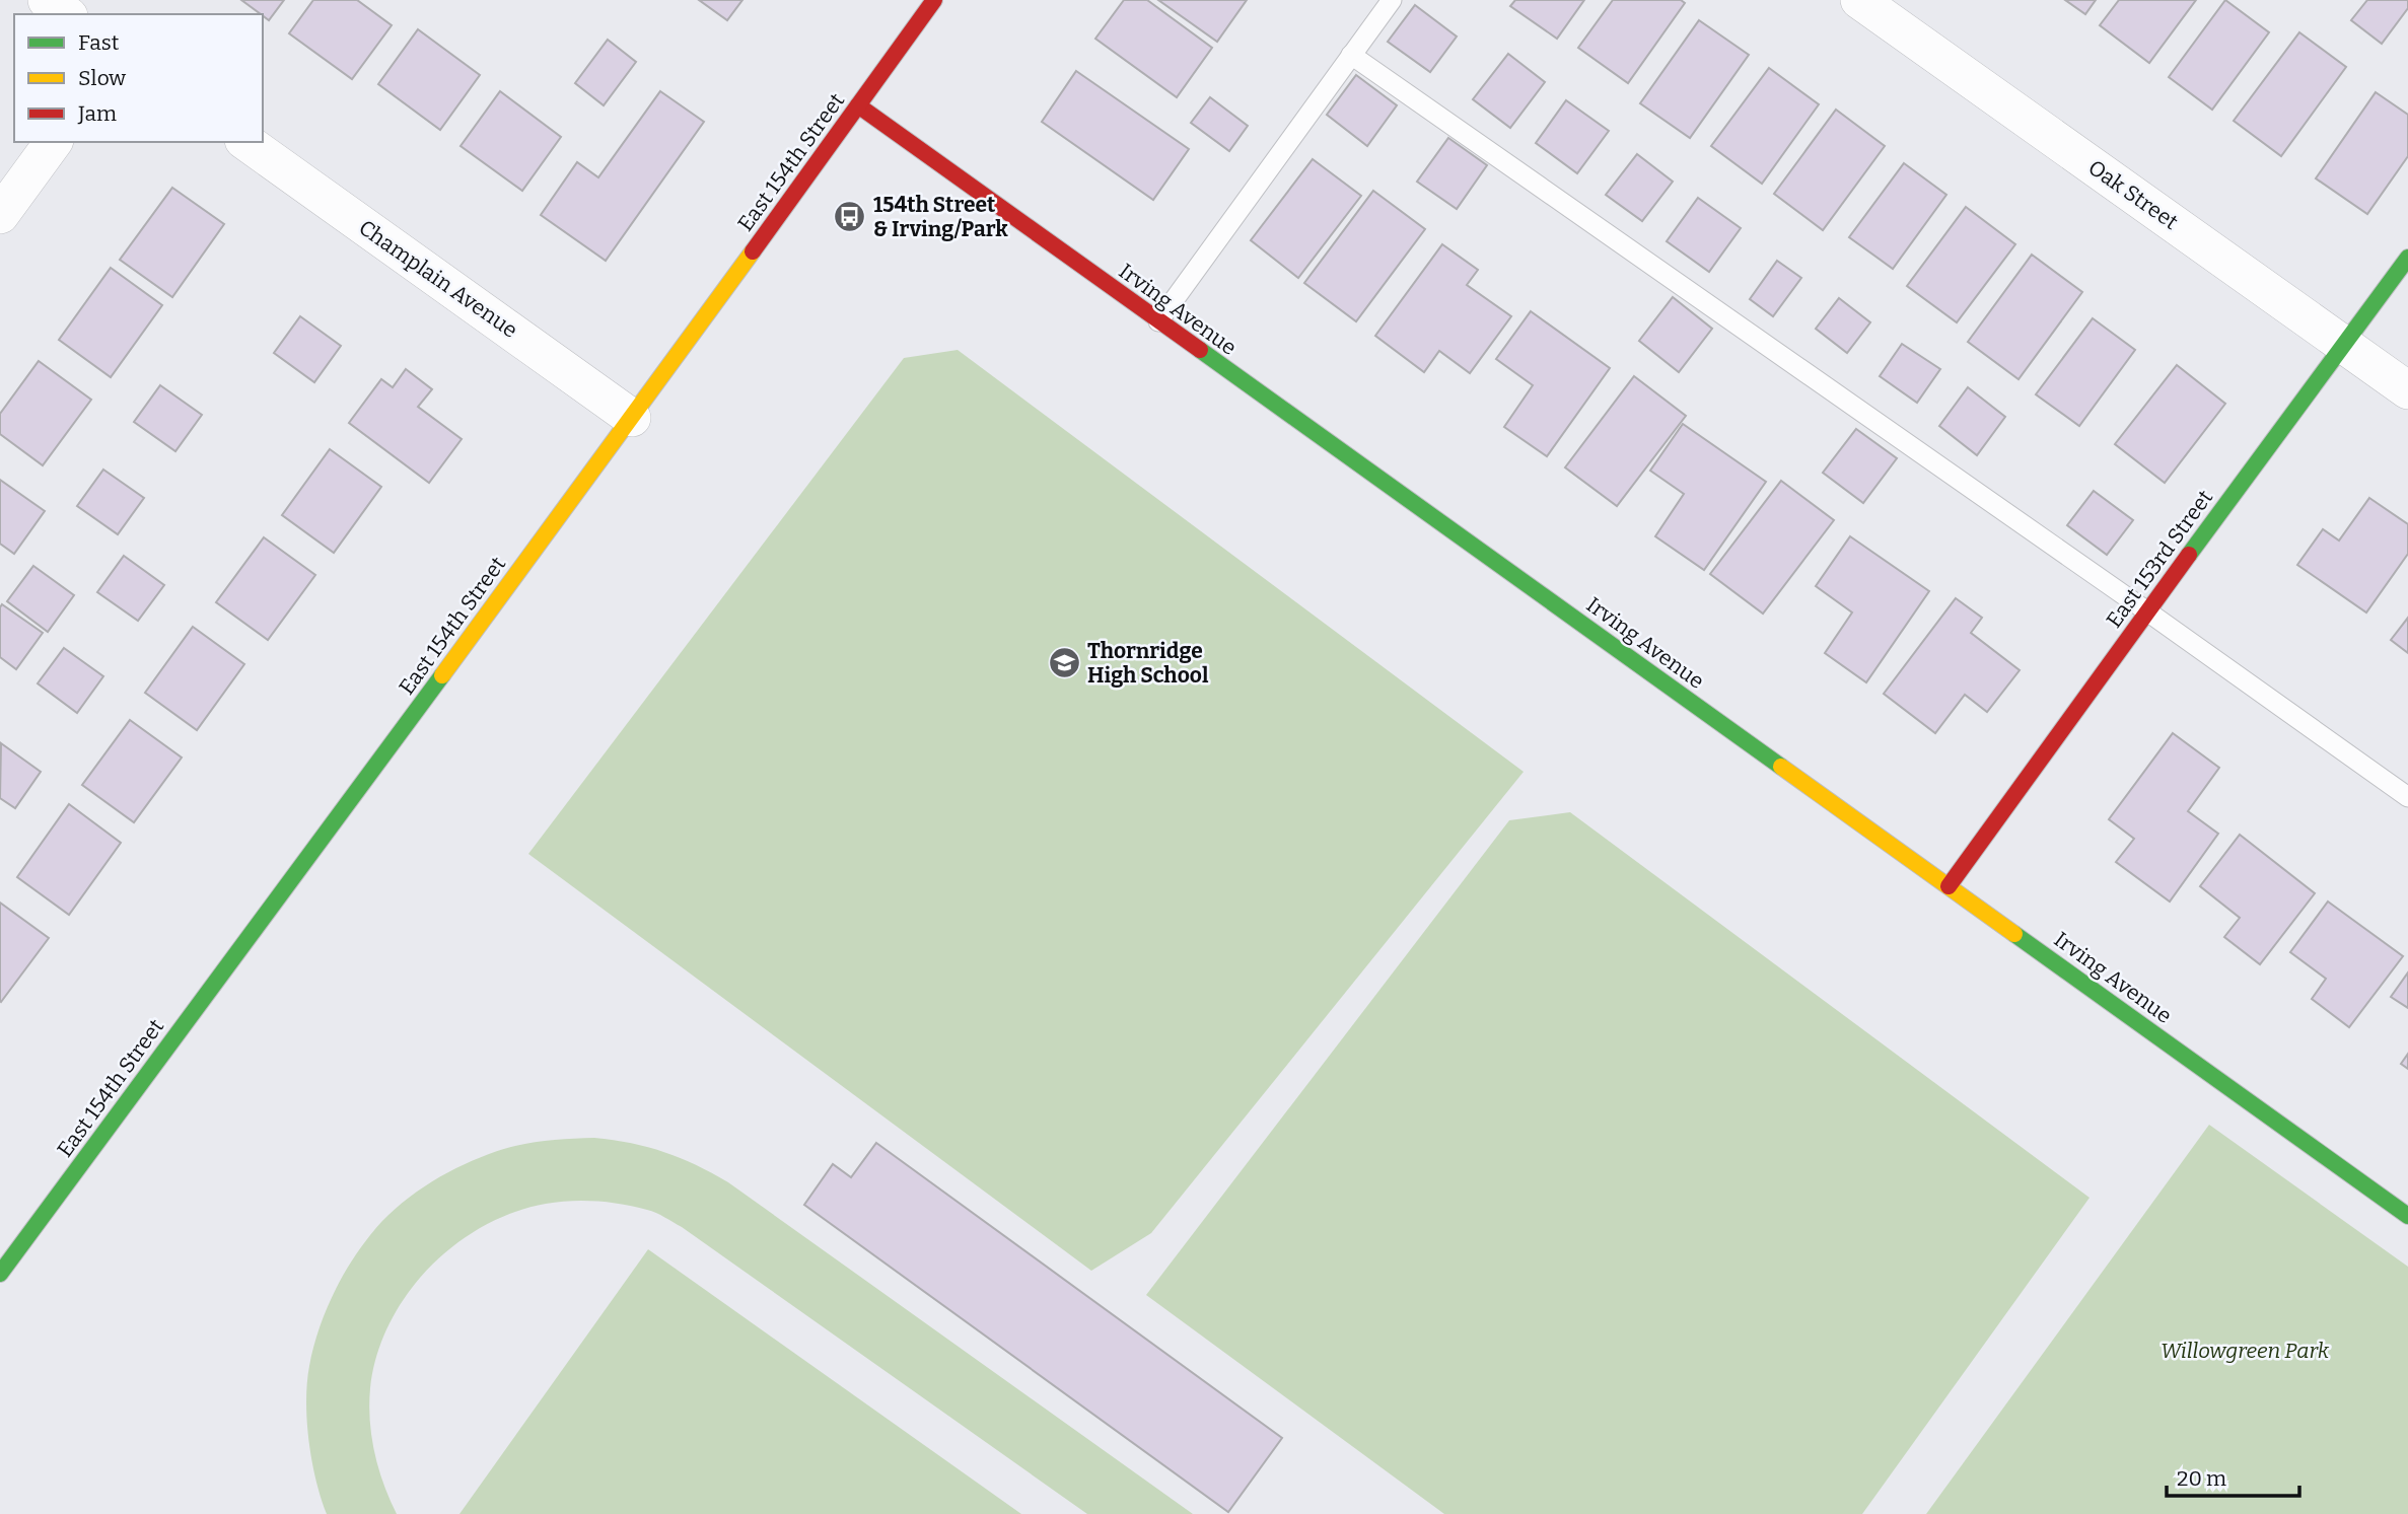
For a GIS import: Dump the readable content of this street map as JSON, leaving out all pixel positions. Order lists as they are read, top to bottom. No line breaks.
{"streets":{"street":["East 154th Street","Oak Street","Champlain Avenue","Irving Avenue","East 153rd Street"]},"crossings":[["East 154th Street","Champlain Avenue"],["East 154th Street","Irving Avenue"],["Oak Street","East 153rd Street"],["Irving Avenue","East 153rd Street"]],"parks":["Willowgreen Park"],"places":{"bus stop":["154th Street & Irving/Park"],"school or university":["Thornridge High School"]},"legend":["Fast","Slow","Jam"],"scale_bar":"20 m"}
